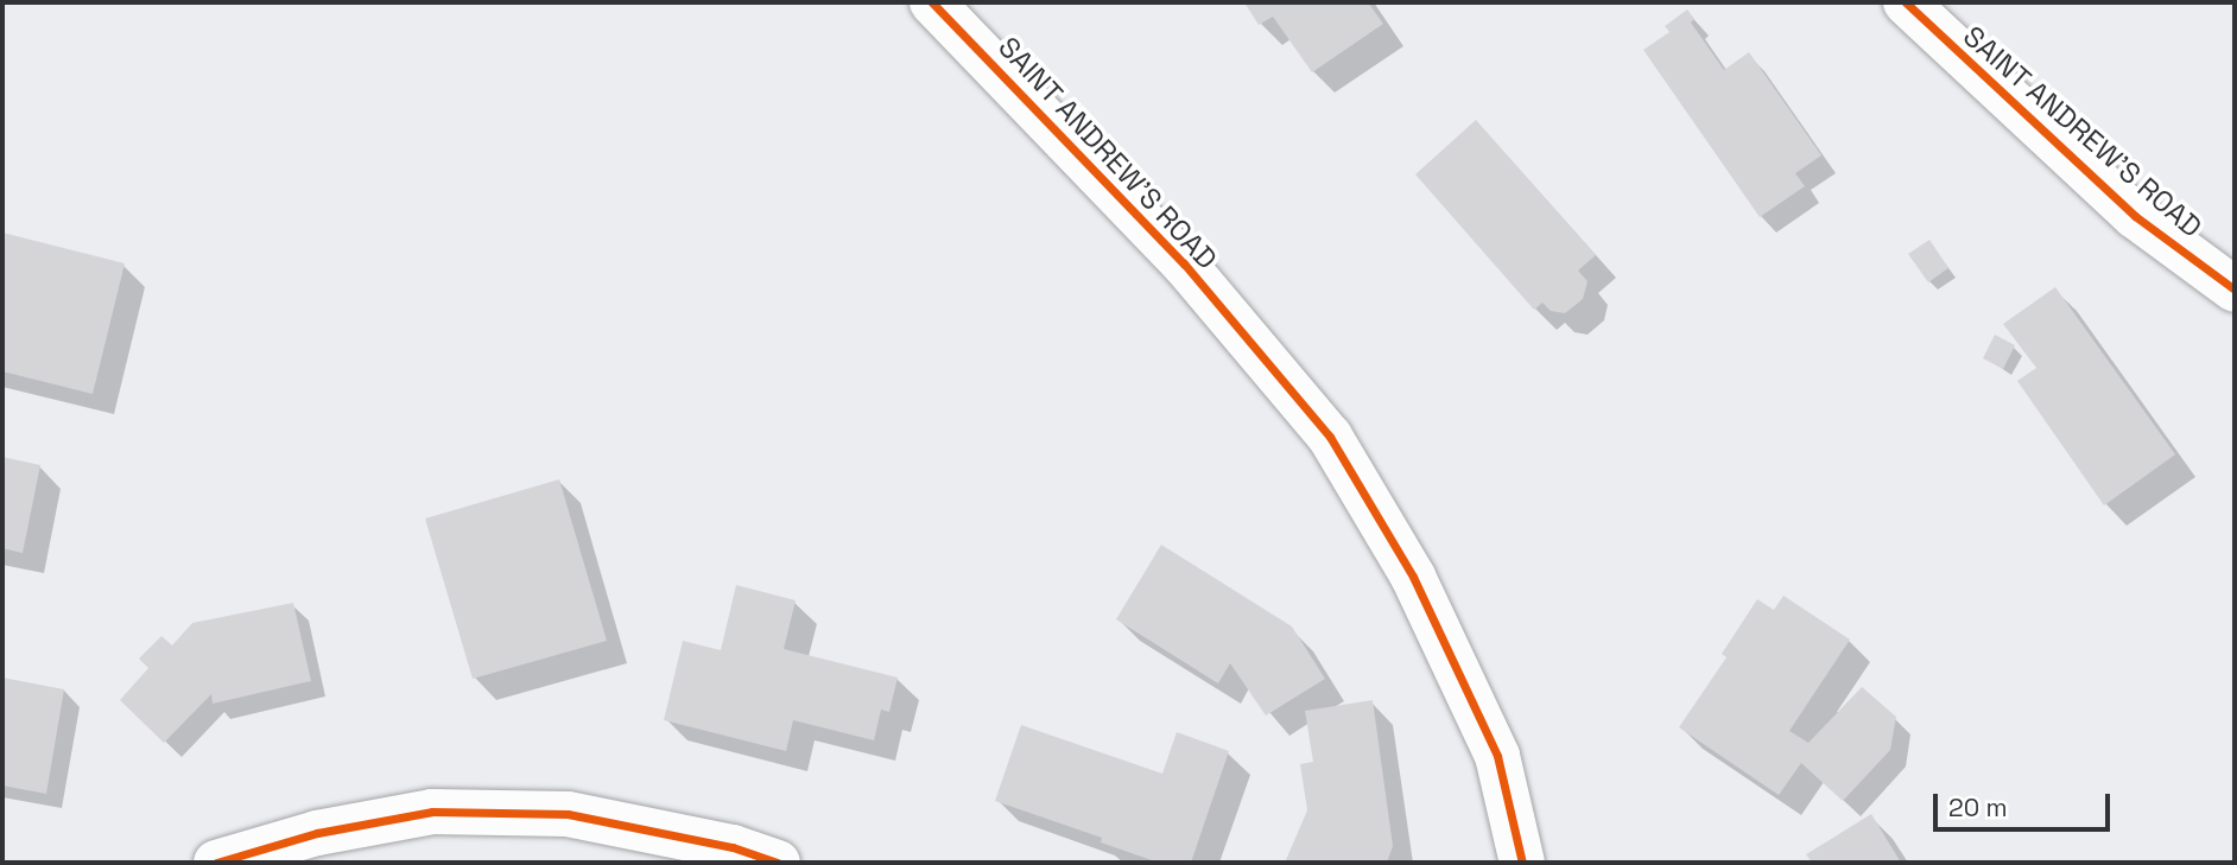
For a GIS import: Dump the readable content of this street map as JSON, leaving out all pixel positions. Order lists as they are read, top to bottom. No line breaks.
{"streets":{"street":["SAINT ANDREW'S ROAD"]},"scale_bar":"20 m"}
